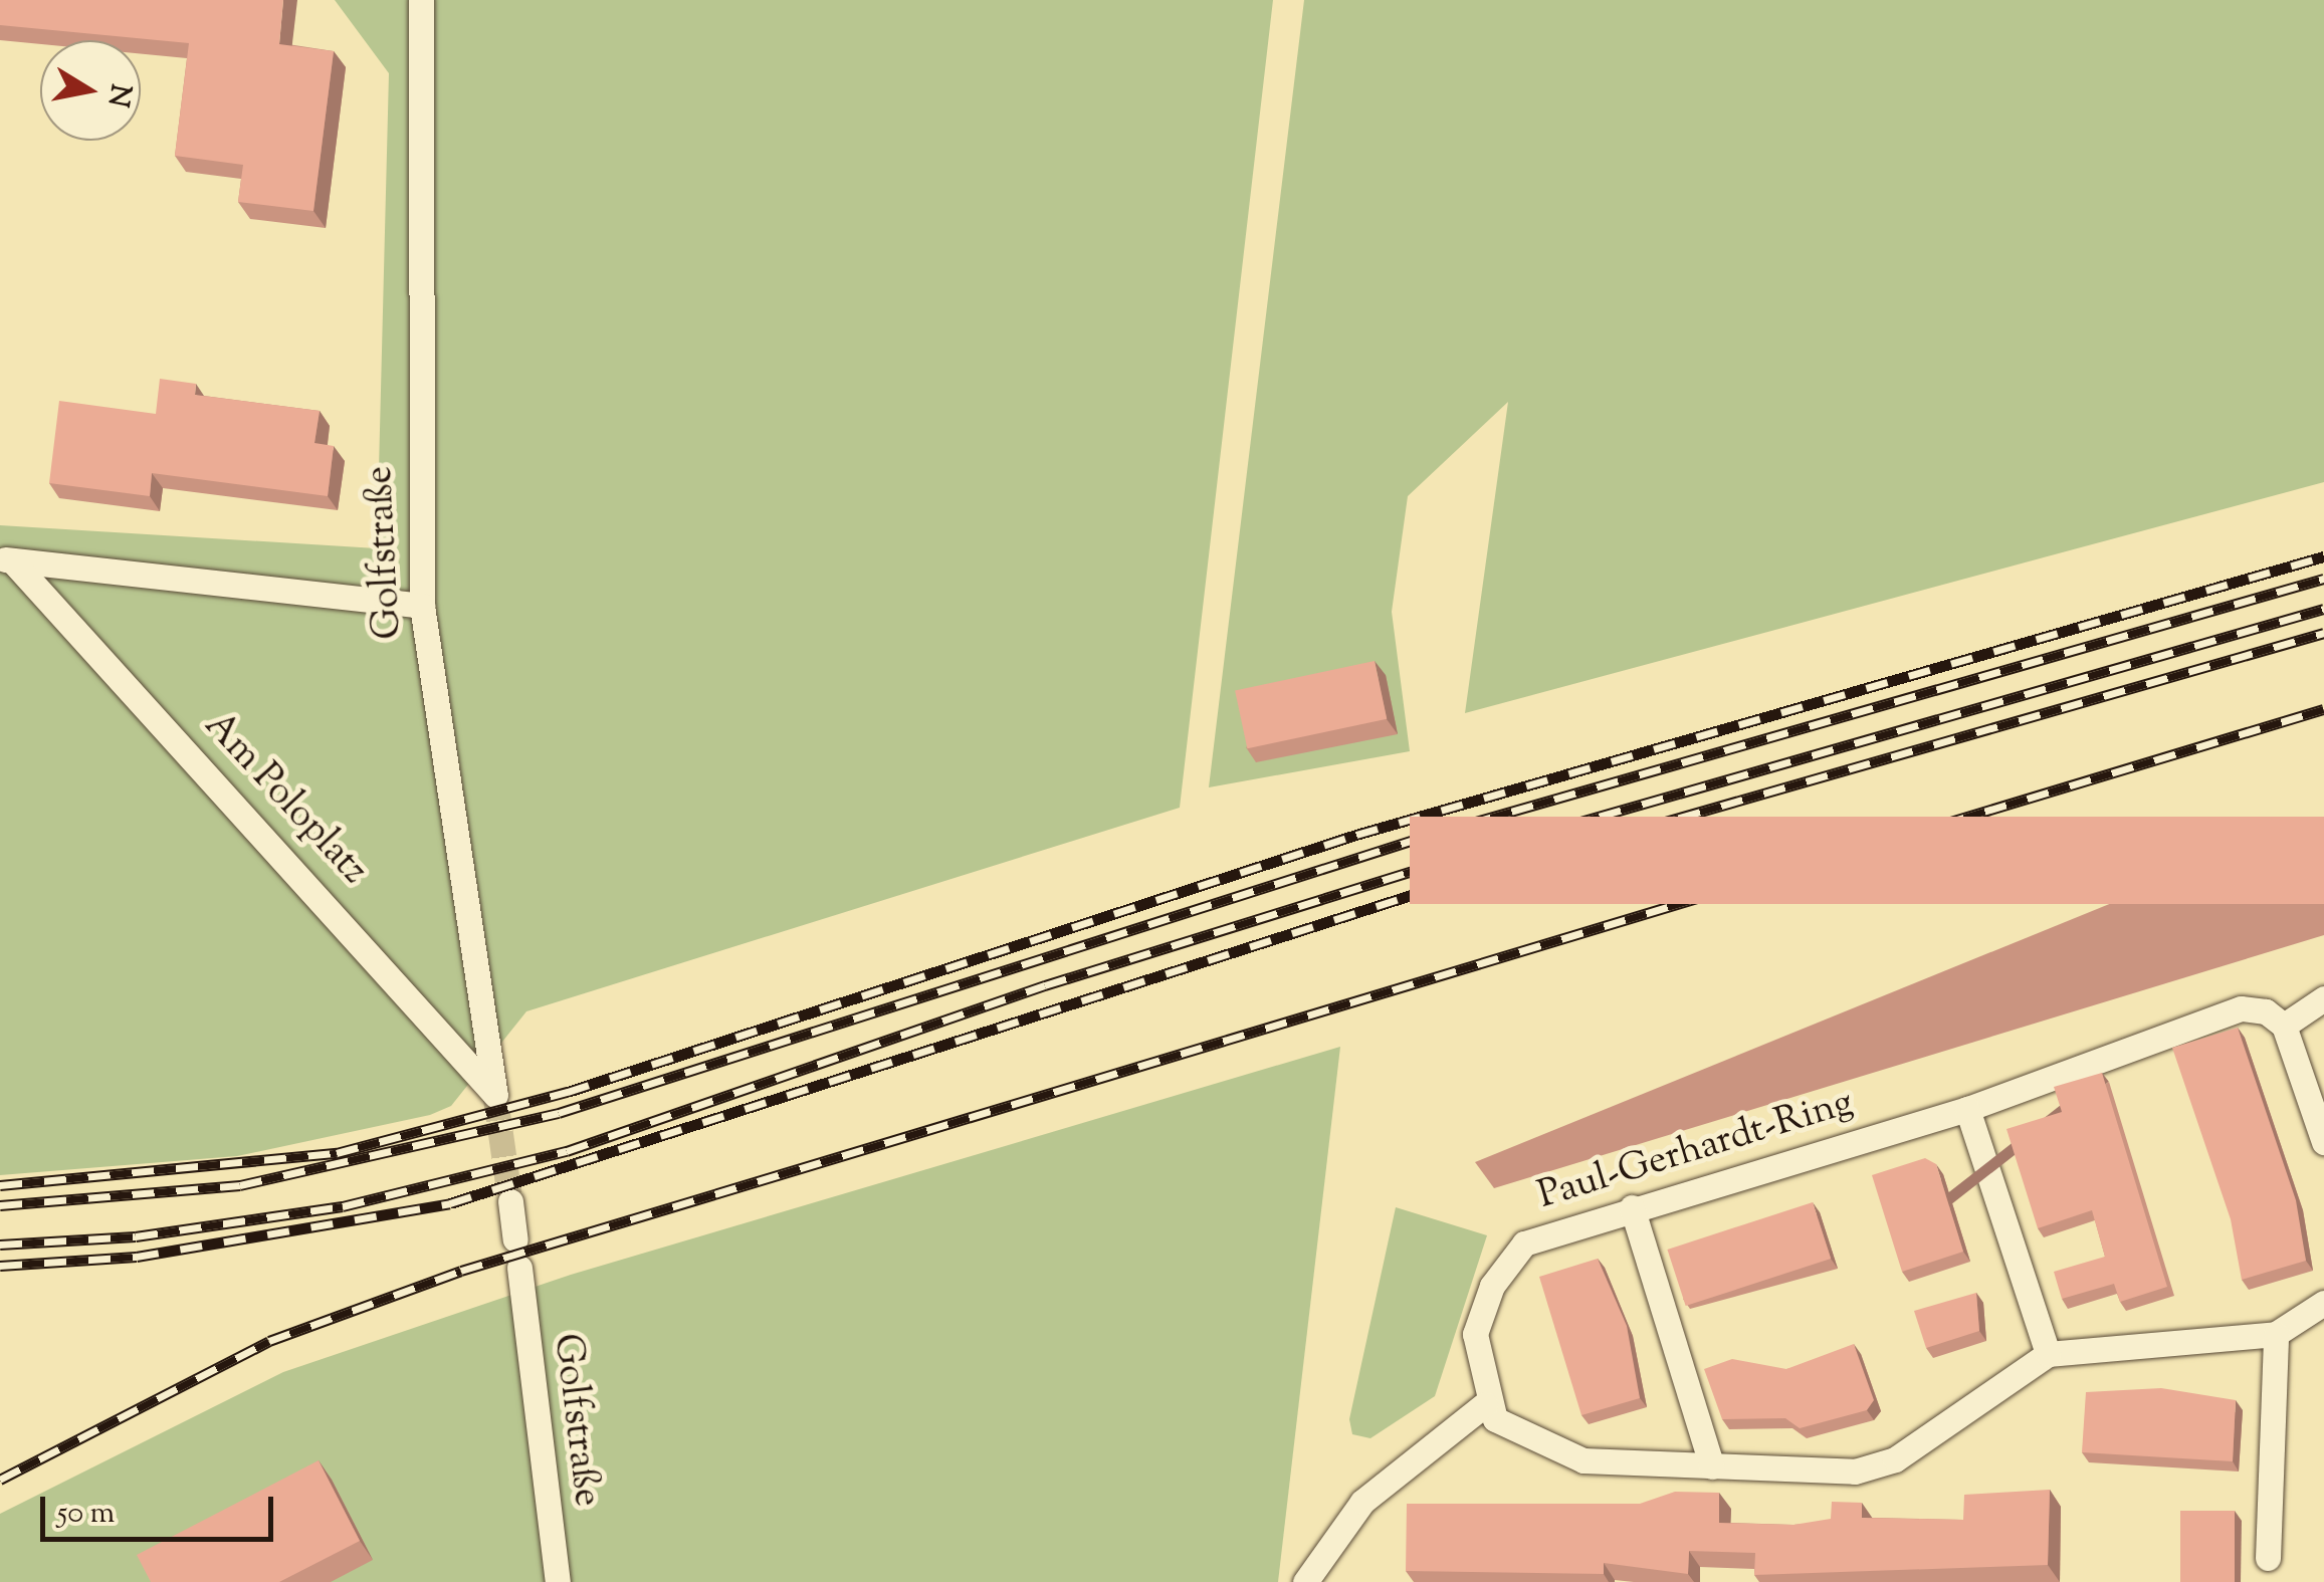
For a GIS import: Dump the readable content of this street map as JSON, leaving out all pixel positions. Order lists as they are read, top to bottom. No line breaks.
{"streets":{"street":["Golfstraße","Am Poloplatz","Paul-Gerhardt-Ring"]},"crossings":[["Golfstraße","Am Poloplatz"]],"scale_bar":"50 m","north":"right"}
